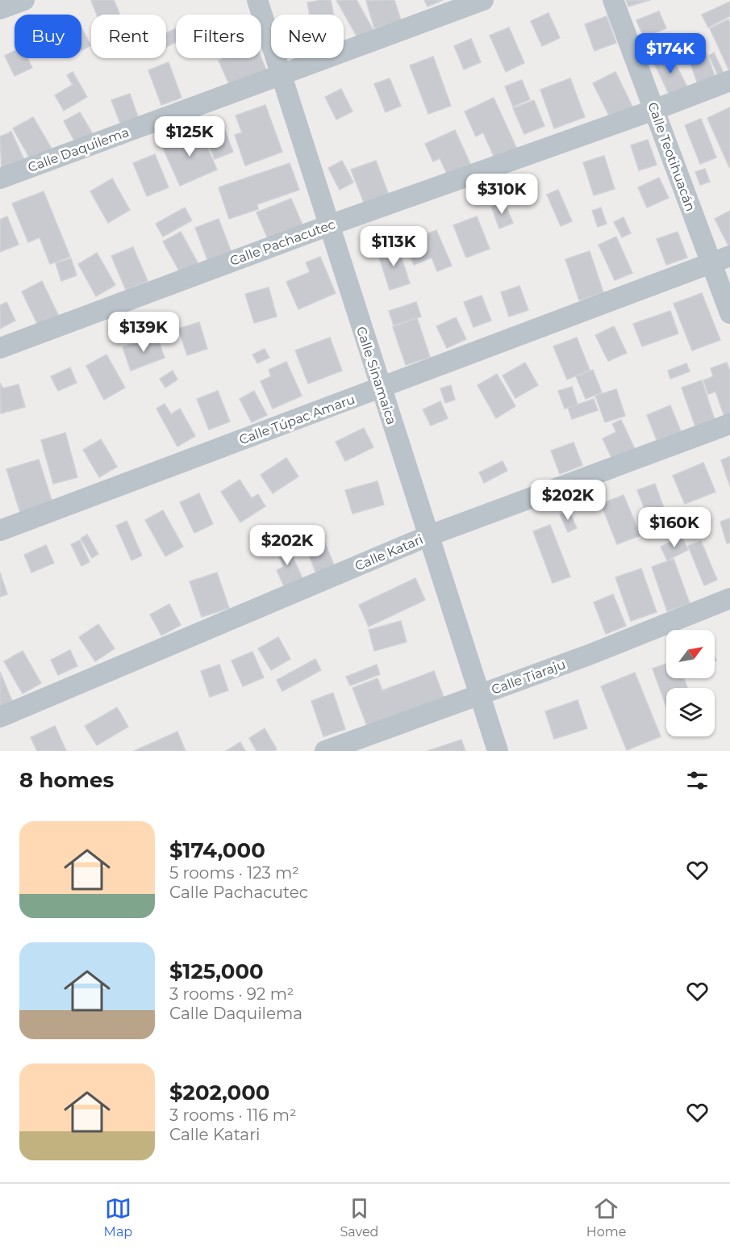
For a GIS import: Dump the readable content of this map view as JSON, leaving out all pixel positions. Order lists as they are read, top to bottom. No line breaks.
{"streets":{"street":["Calle Daquilema","Calle Teotihuacán","Calle Pachacutec","Calle Sinamaica","Calle Túpac Amaru","Calle Katari","Calle Tiaraju"]},"crossings":[["Calle Daquilema","Calle Sinamaica"],["Calle Teotihuacán","Calle Pachacutec"],["Calle Teotihuacán","Calle Túpac Amaru"],["Calle Pachacutec","Calle Sinamaica"],["Calle Sinamaica","Calle Túpac Amaru"],["Calle Sinamaica","Calle Katari"],["Calle Sinamaica","Calle Tiaraju"]],"north":"top right","page":{"chip":["Buy","Rent","Filters","New"],"price":["$174K","$125K","$310K","$113K","$139K","$202K","$160K","$202K"],"heading":"8 homes","list":[{"name":"$174,000","note":"5 rooms · 123 m² · Calle Pachacutec"},{"name":"$125,000","note":"3 rooms · 92 m² · Calle Daquilema"},{"name":"$202,000","note":"3 rooms · 116 m² · Calle Katari"}],"tabs":["Map","Saved","Home"]}}
